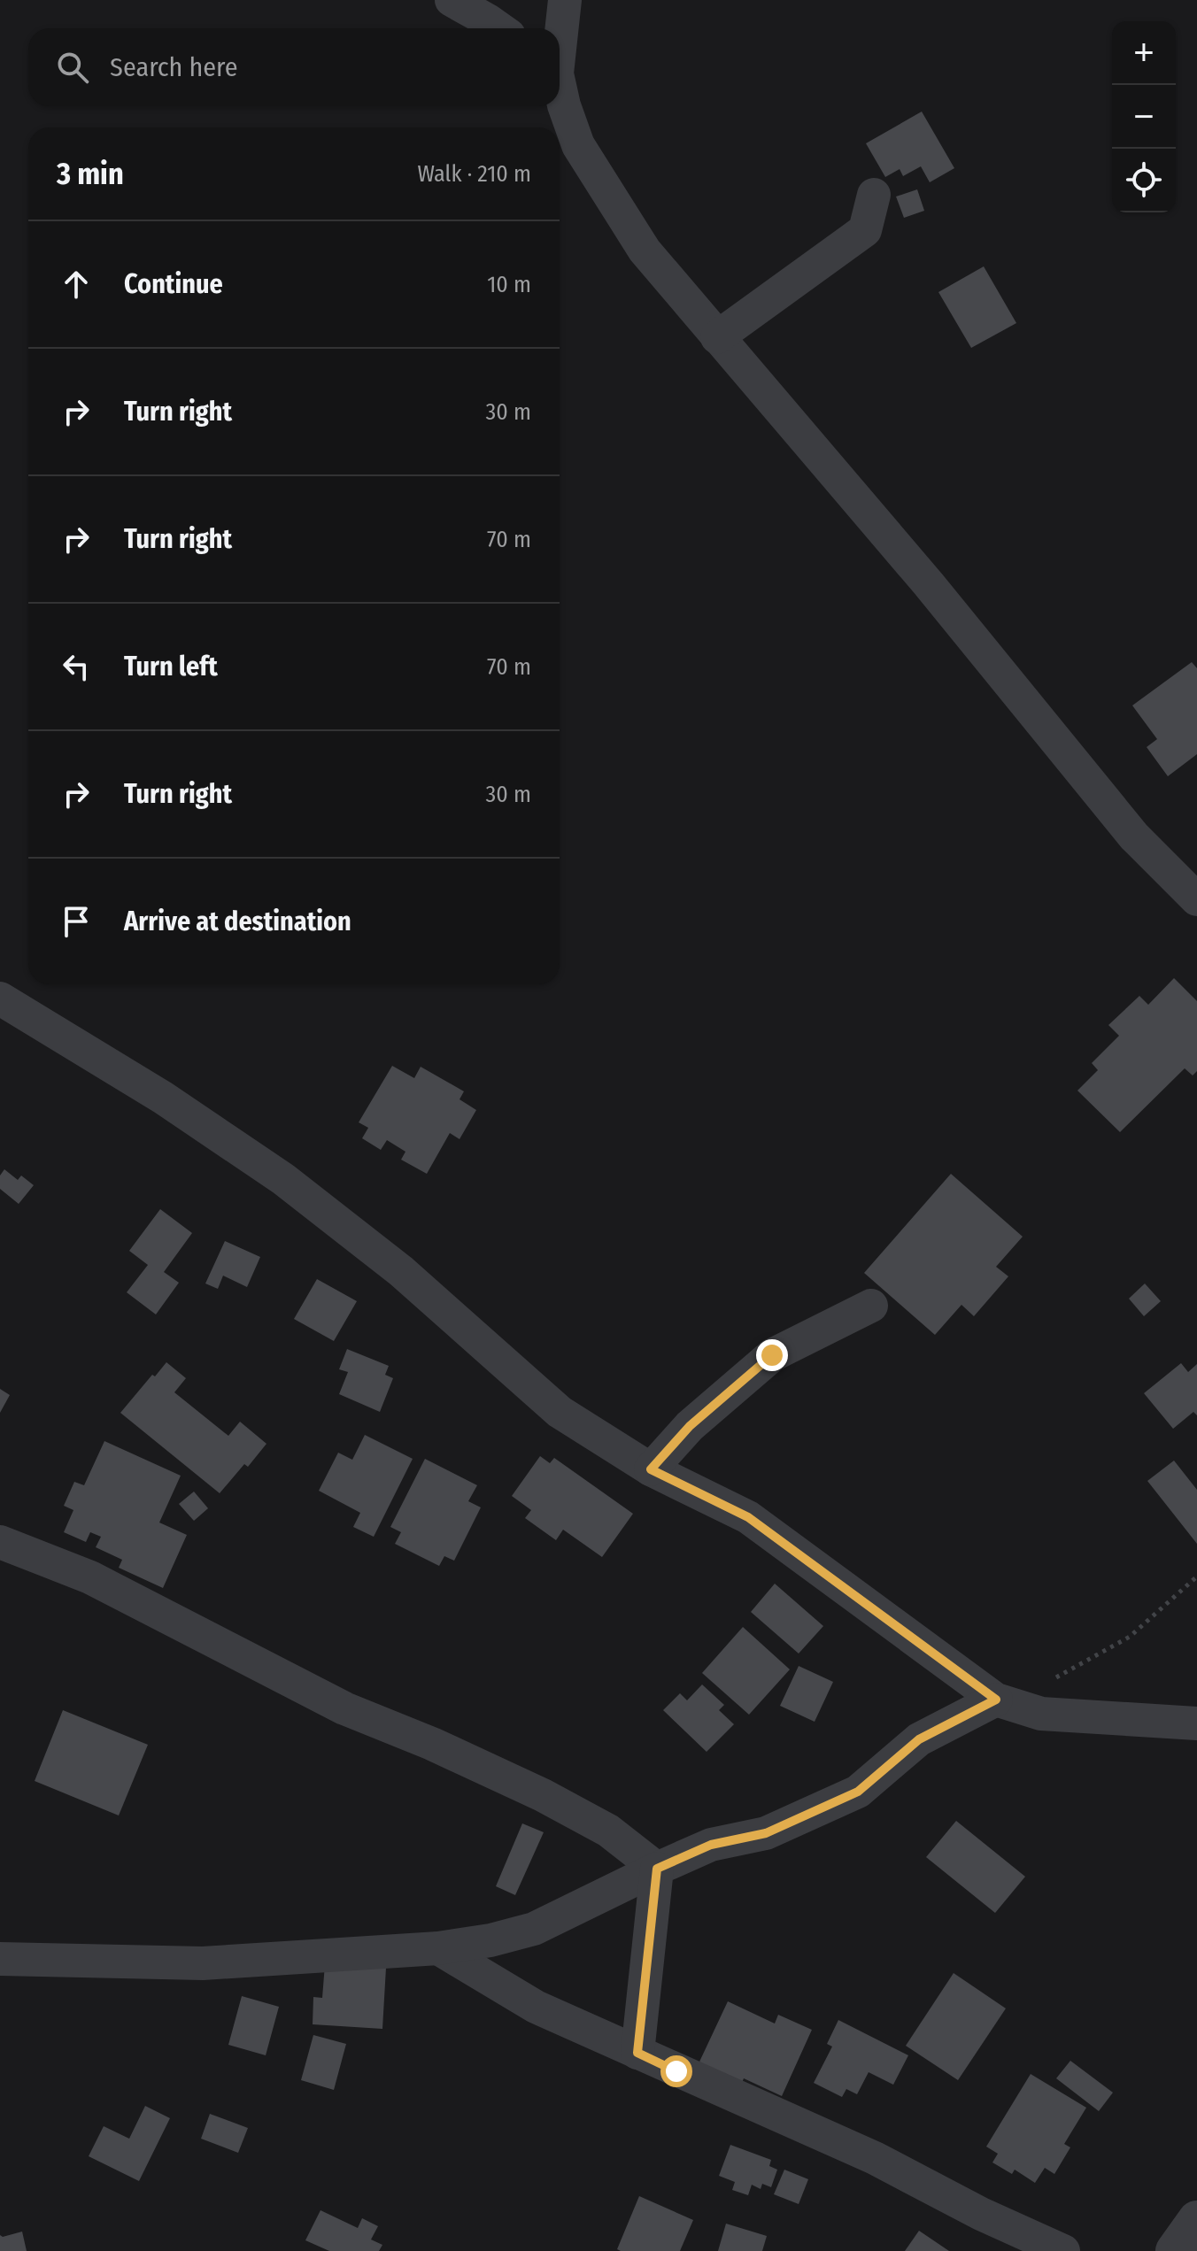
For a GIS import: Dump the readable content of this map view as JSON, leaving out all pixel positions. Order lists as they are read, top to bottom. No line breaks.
{"page":{"map_buttons":["+","−"],"search":"Search here","heading":["3 min","Walk · 210 m"],"list":[["Continue","10 m"],["Turn right","30 m"],["Turn right","70 m"],["Turn left","70 m"],["Turn right","30 m"],"Arrive at destination"]}}
